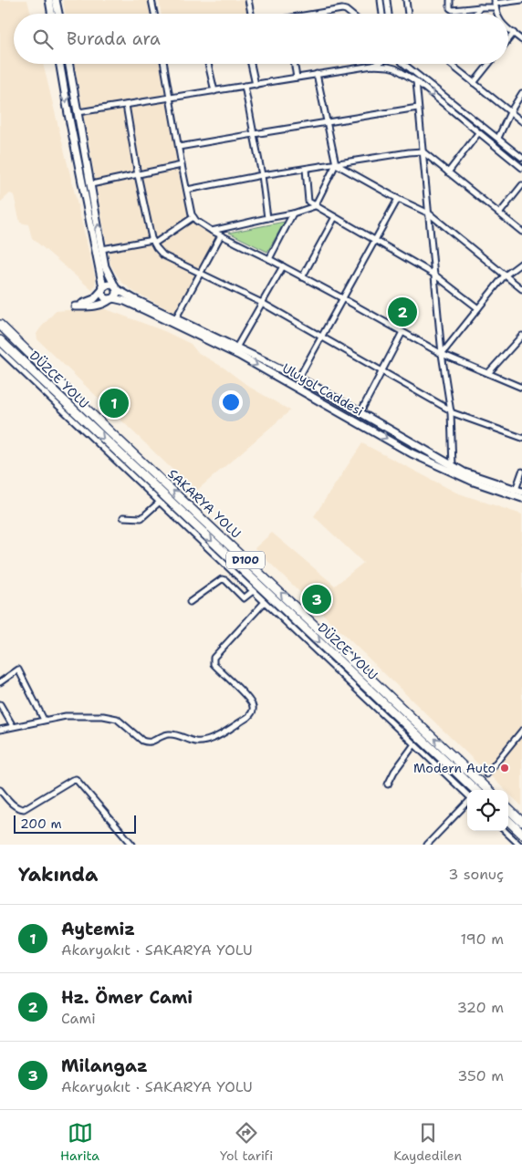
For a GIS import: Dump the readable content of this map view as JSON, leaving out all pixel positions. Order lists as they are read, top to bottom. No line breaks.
{"streets":{"highway":["DÜZCE YOLU","SAKARYA YOLU","D100"],"main road":["Uluyol Caddesi"]},"one_way":["DÜZCE YOLU","SAKARYA YOLU"],"places":["Modern Auto"],"scale_bar":"200 m","page":{"search":"Burada ara","pins":["2","1","3"],"scale":"200 m","heading":["Yakında","3 sonuç"],"list":[{"mark":"1","name":"Aytemiz","note":"Akaryakıt · SAKARYA YOLU","value":"190 m"},{"mark":"2","name":"Hz. Ömer Cami","note":"Cami","value":"320 m"},{"mark":"3","name":"Milangaz","note":"Akaryakıt · SAKARYA YOLU","value":"350 m"}],"nav":["Harita","Yol tarifi","Kaydedilen"]}}
